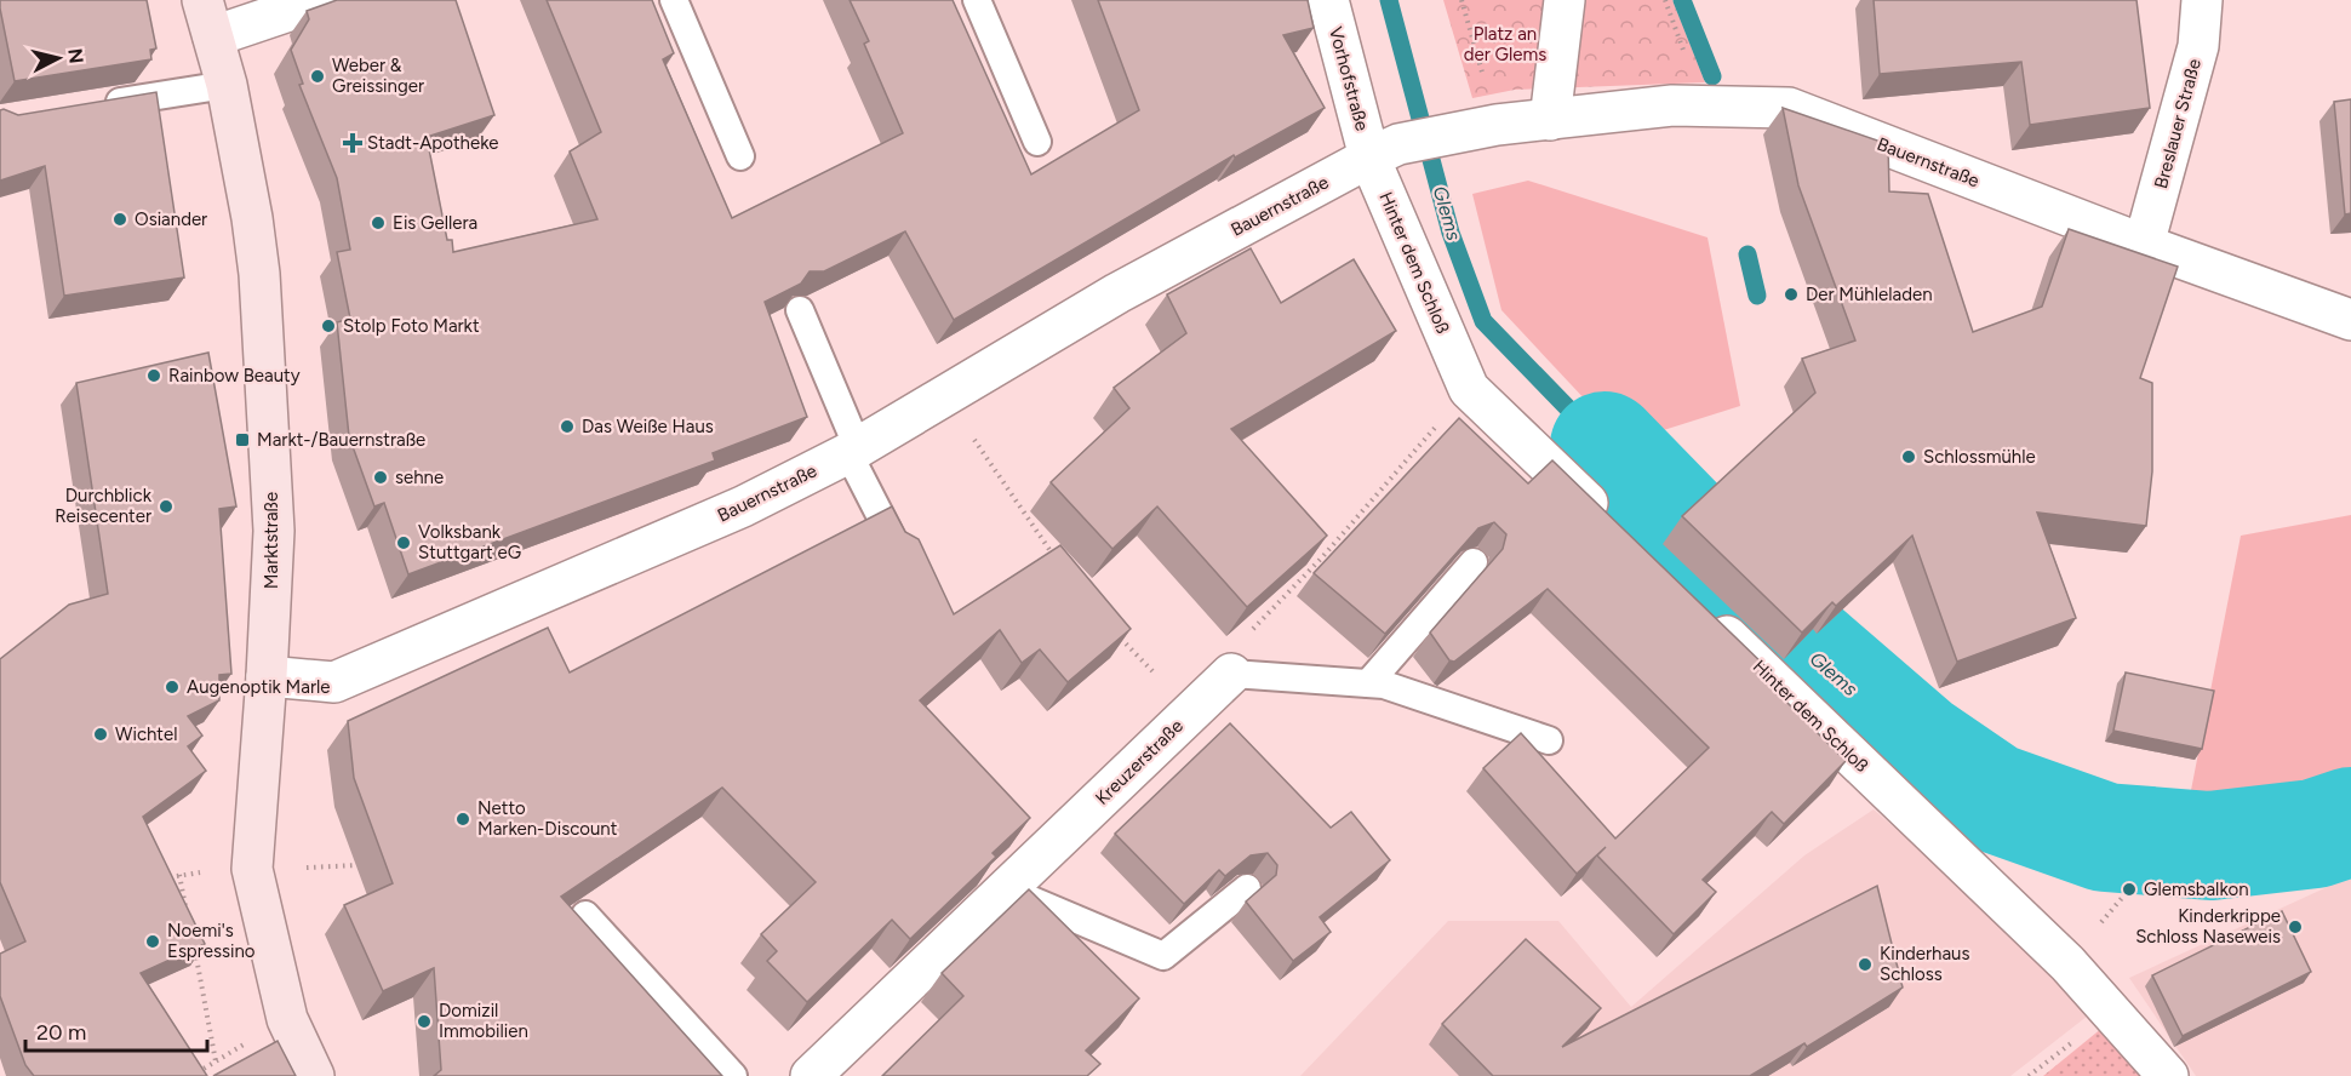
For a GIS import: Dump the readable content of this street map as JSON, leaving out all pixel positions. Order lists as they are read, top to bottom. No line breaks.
{"streets":{"street":["Vorhofstraße","Breslauer Straße","Bauernstraße","Hinter dem Schloß","Marktstraße","Kreuzerstraße"]},"crossings":[["Vorhofstraße","Bauernstraße"],["Vorhofstraße","Hinter dem Schloß"],["Breslauer Straße","Bauernstraße"],["Bauernstraße","Hinter dem Schloß"],["Bauernstraße","Marktstraße"]],"water":["Glems"],"parks":["Platz an der Glems"],"places":{"other":["Weber & Greissinger","Osiander","Eis Gellera","Der Mühleladen","Stolp Foto Markt","Rainbow Beauty","Das Weiße Haus","Schlossmühle","sehne","Durchblick Reisecenter","Volksbank Stuttgart eG","Augenoptik Marle","Wichtel","Netto Marken-Discount","Glemsbalkon","Kinderkrippe Schloss Naseweis","Noemi's Espressino","Kinderhaus Schloss","Domizil Immobilien"],"health":["Stadt-Apotheke"],"transit":["Markt-/Bauernstraße"]},"scale_bar":"20 m","north":"right"}
